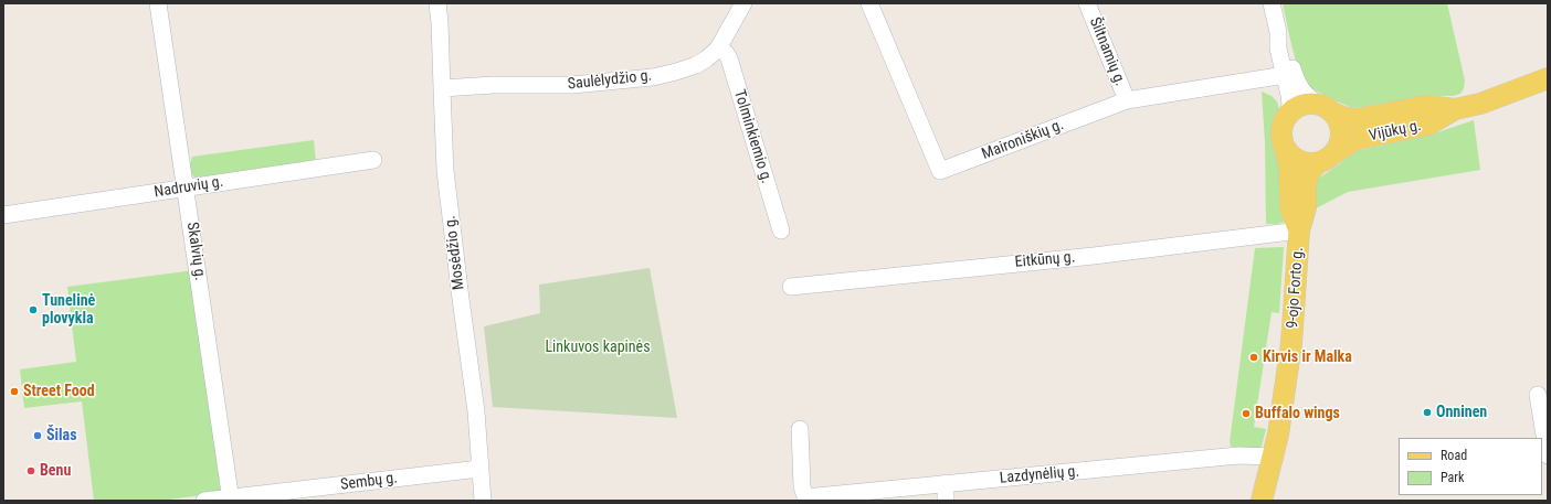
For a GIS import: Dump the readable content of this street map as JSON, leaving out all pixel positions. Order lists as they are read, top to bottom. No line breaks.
{"streets":{"main road":["Vijūkų g.","9-ojo Forto g."],"street":["Šiltnamių g.","Saulėlydžio g.","Tolminkiemio g.","Maironiškių g.","Nadruvių g.","Skalvių g.","Mosėdžio g.","Eitkūnų g.","Lazdynėlių g.","Sembų g."]},"crossings":[["Šiltnamių g.","Maironiškių g."],["Saulėlydžio g.","Tolminkiemio g."],["Saulėlydžio g.","Mosėdžio g."],["Vijūkų g.","9-ojo Forto g."],["Nadruvių g.","Skalvių g."],["Skalvių g.","Sembų g."],["Mosėdžio g.","Sembų g."],["Eitkūnų g.","9-ojo Forto g."],["9-ojo Forto g.","Lazdynėlių g."]],"parks":["Linkuvos kapinės"],"places":["Tunelinė plovykla","Kirvis ir Malka","Street Food","Onninen","Buffalo wings","Šilas","Benu"],"legend":["Road","Park"]}
